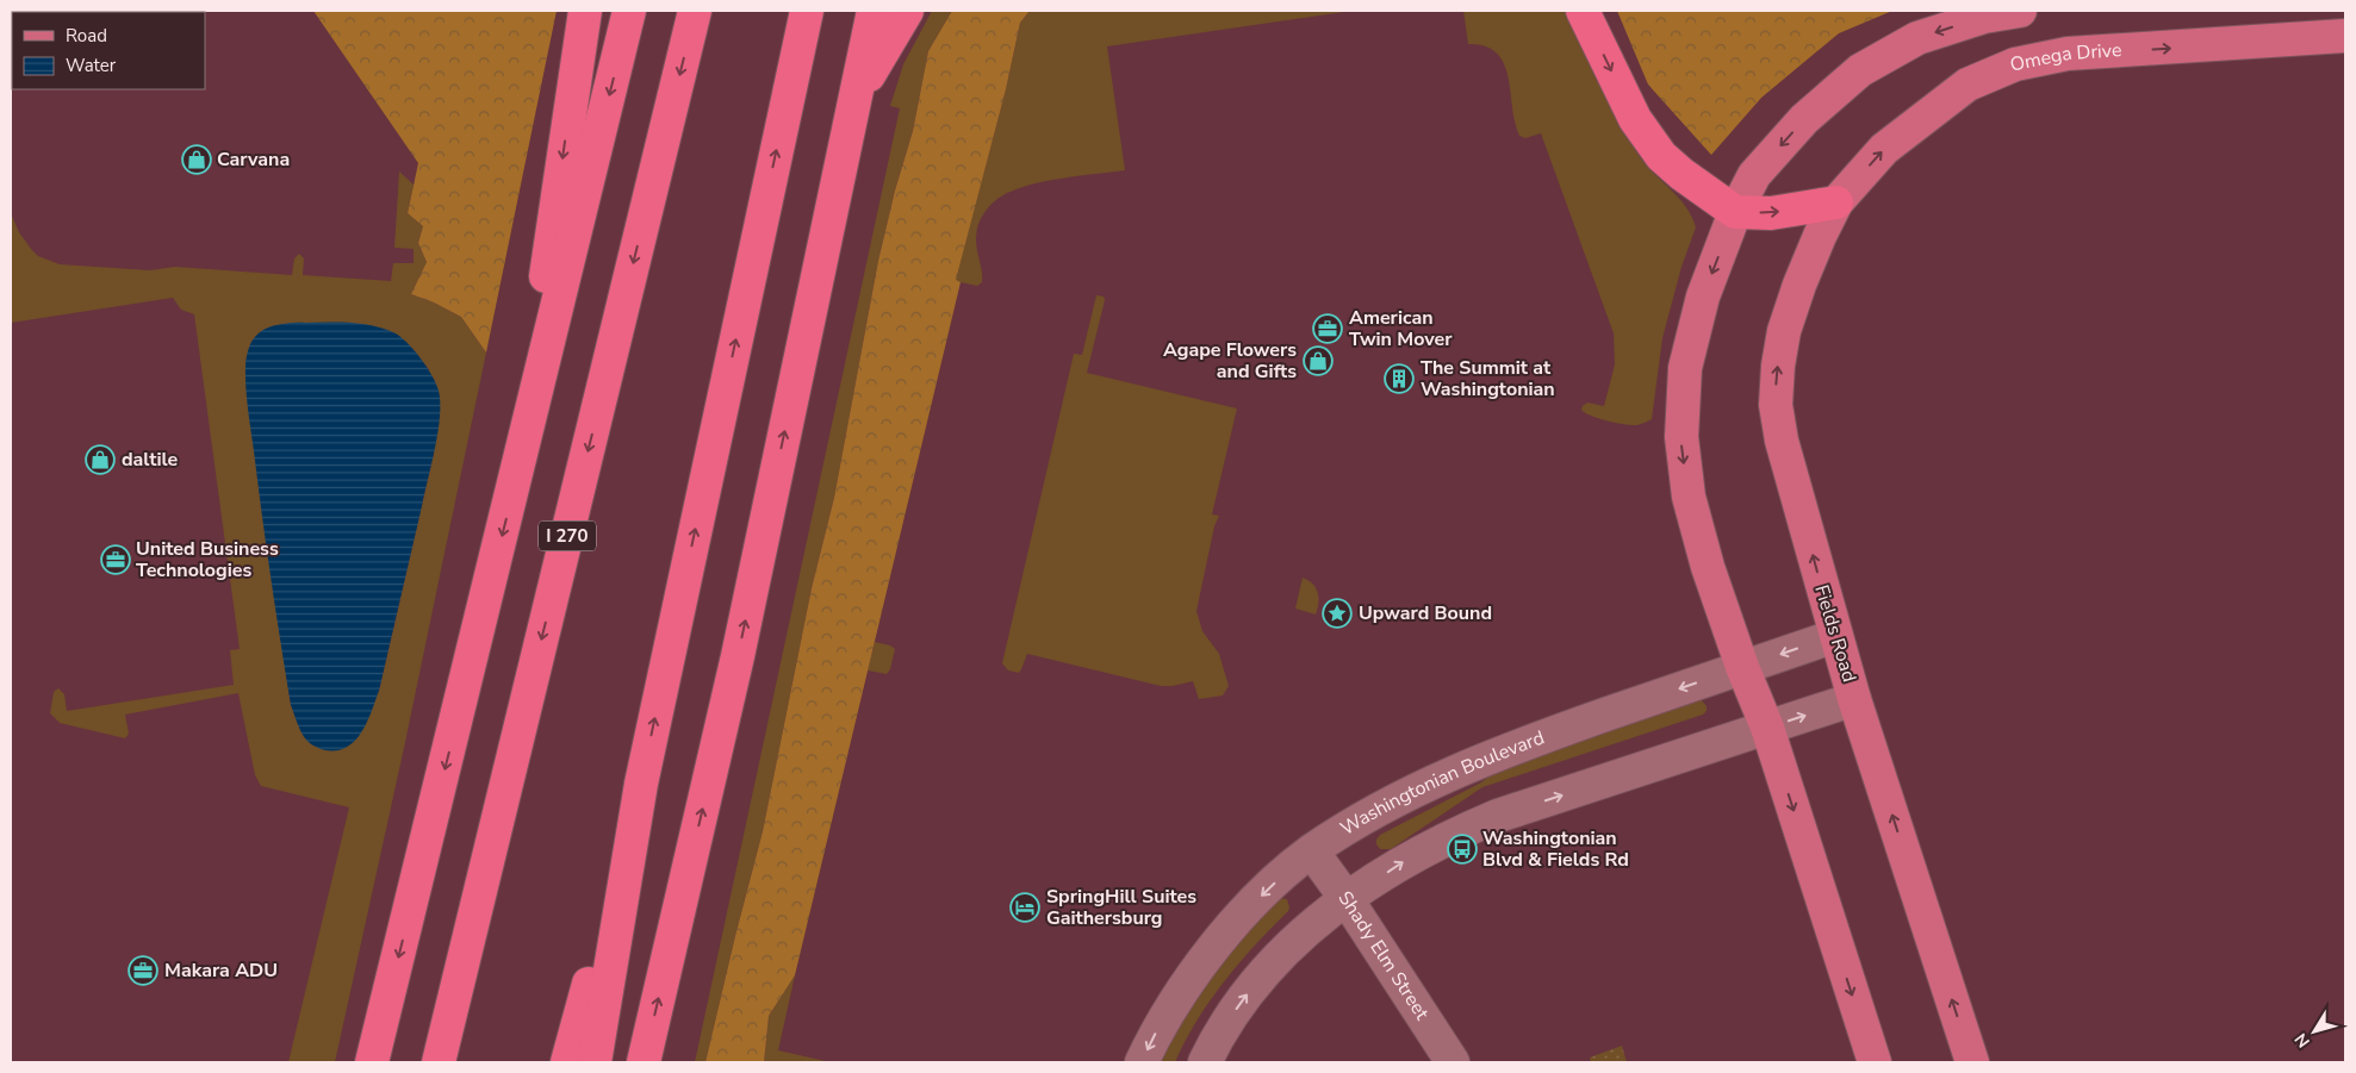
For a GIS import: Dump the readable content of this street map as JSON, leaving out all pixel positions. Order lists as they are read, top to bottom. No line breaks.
{"streets":{"highway":["I 270"],"main road":["Omega Drive","Fields Road"],"street":["Washingtonian Boulevard","Shady Elm Street"]},"crossings":[["Omega Drive","Fields Road"],["Fields Road","Washingtonian Boulevard"],["Washingtonian Boulevard","Shady Elm Street"]],"places":{"shop":["Carvana","Agape Flowers and Gifts","daltile"],"office":["American Twin Mover","United Business Technologies","Makara ADU"],"building":["The Summit at Washingtonian"],"place":["Upward Bound"],"bus stop":["Washingtonian Blvd & Fields Rd"],"hotel":["SpringHill Suites Gaithersburg"]},"legend":["Road","Water"],"north":"bottom left"}
